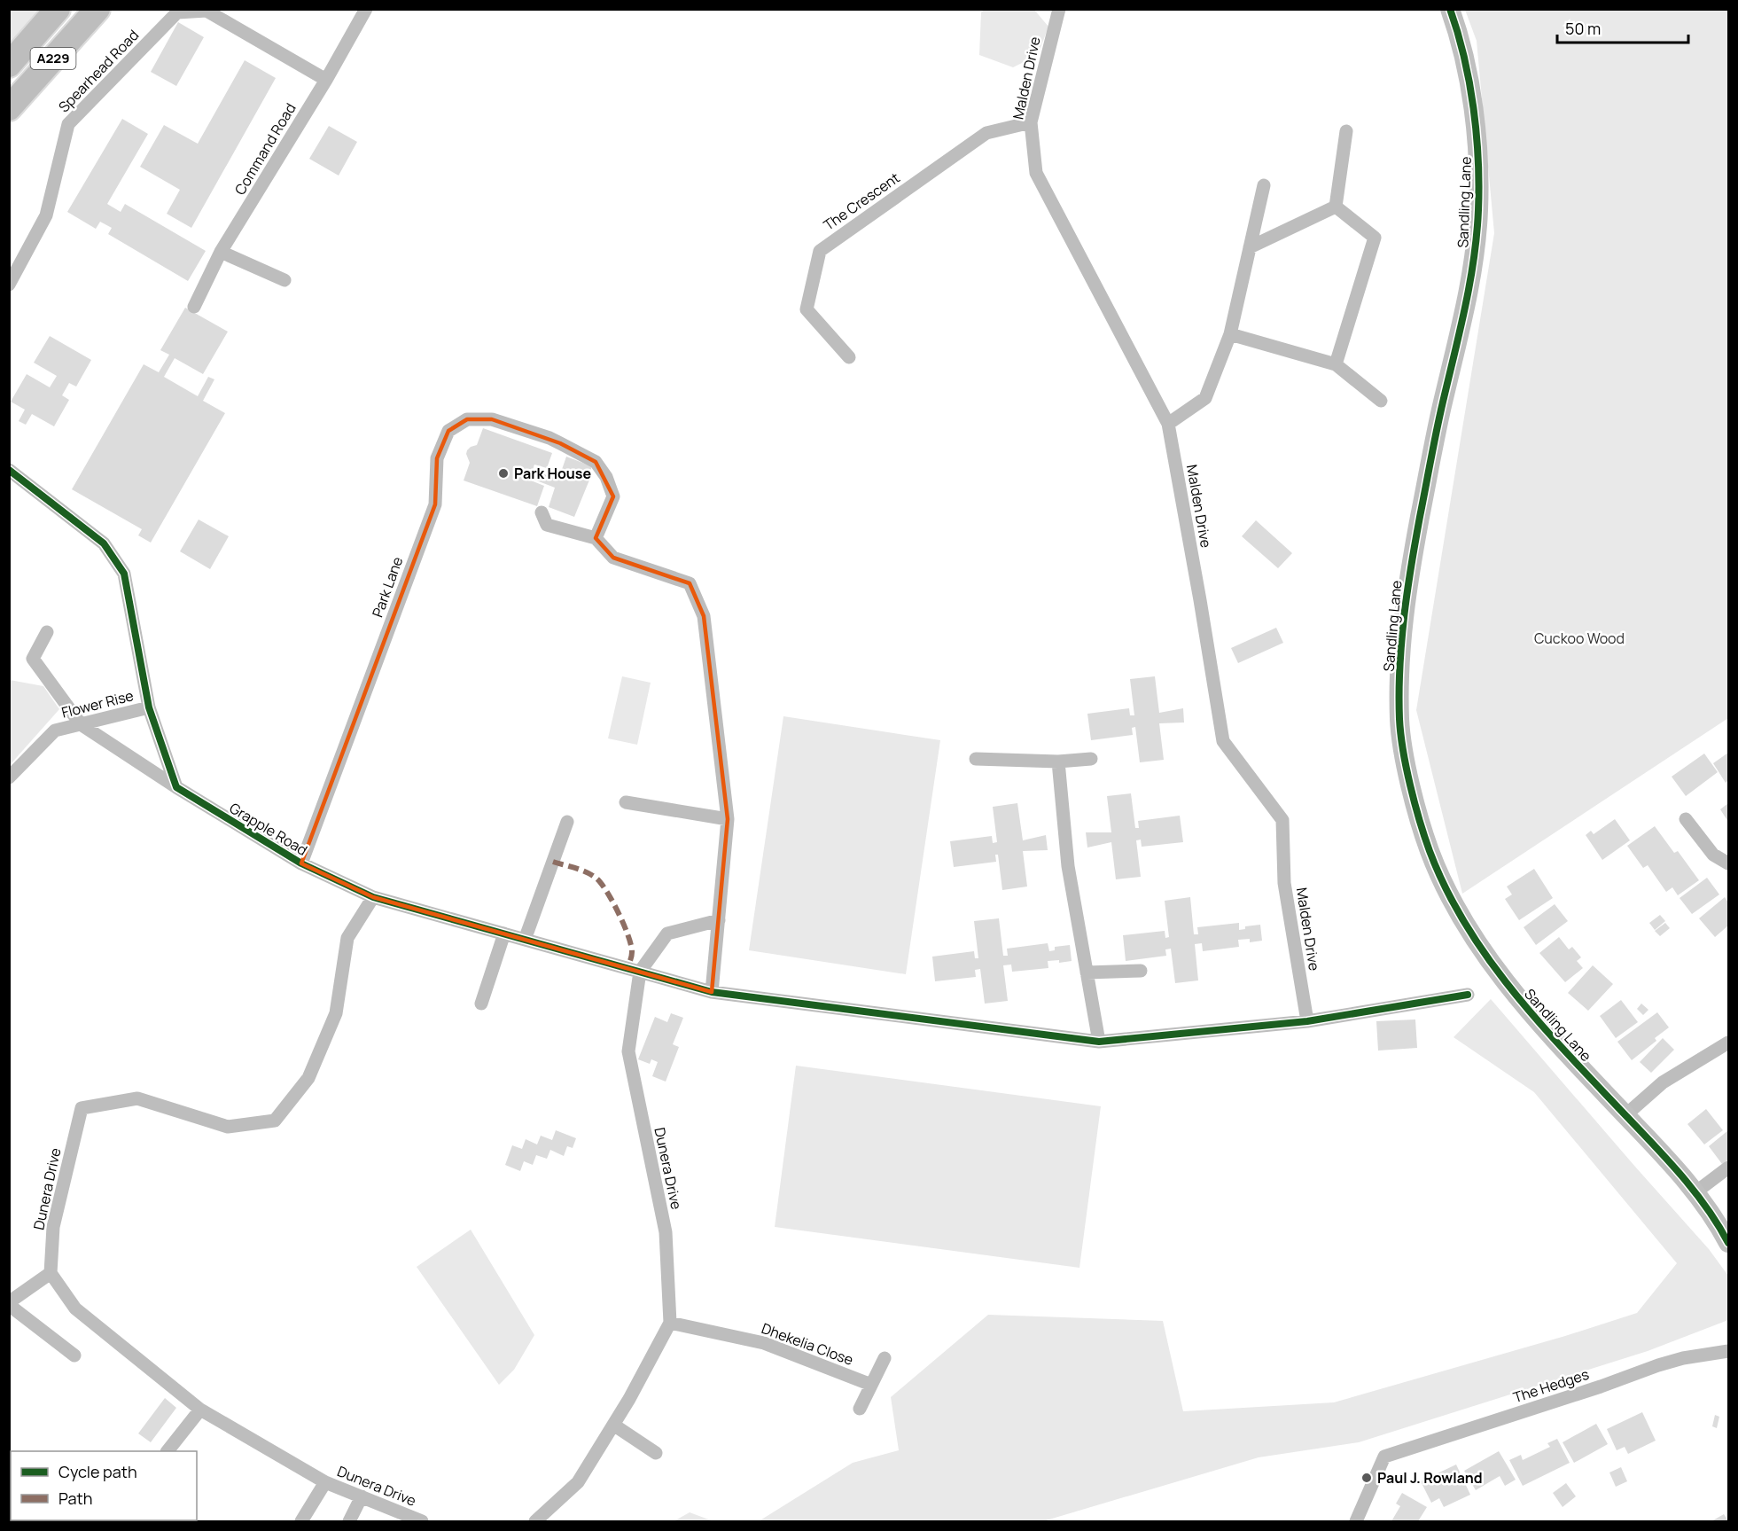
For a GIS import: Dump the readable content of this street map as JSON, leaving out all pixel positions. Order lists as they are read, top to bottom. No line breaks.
{"streets":{"highway":["A229"],"street":["Spearhead Road","Malden Drive","Command Road","The Crescent","Sandling Lane","Park Lane","Flower Rise","Grapple Road","Dunera Drive","Dhekelia Close","The Hedges"]},"crossings":[["Spearhead Road","Command Road"],["Malden Drive","The Crescent"],["Malden Drive","Grapple Road"],["Park Lane","Grapple Road"],["Flower Rise","Grapple Road"],["Grapple Road","Dunera Drive"],["Dunera Drive","Dhekelia Close"]],"parks":["Cuckoo Wood"],"places":["Park House","Paul J. Rowland"],"legend":["Cycle path","Path"],"scale_bar":"50 m"}
